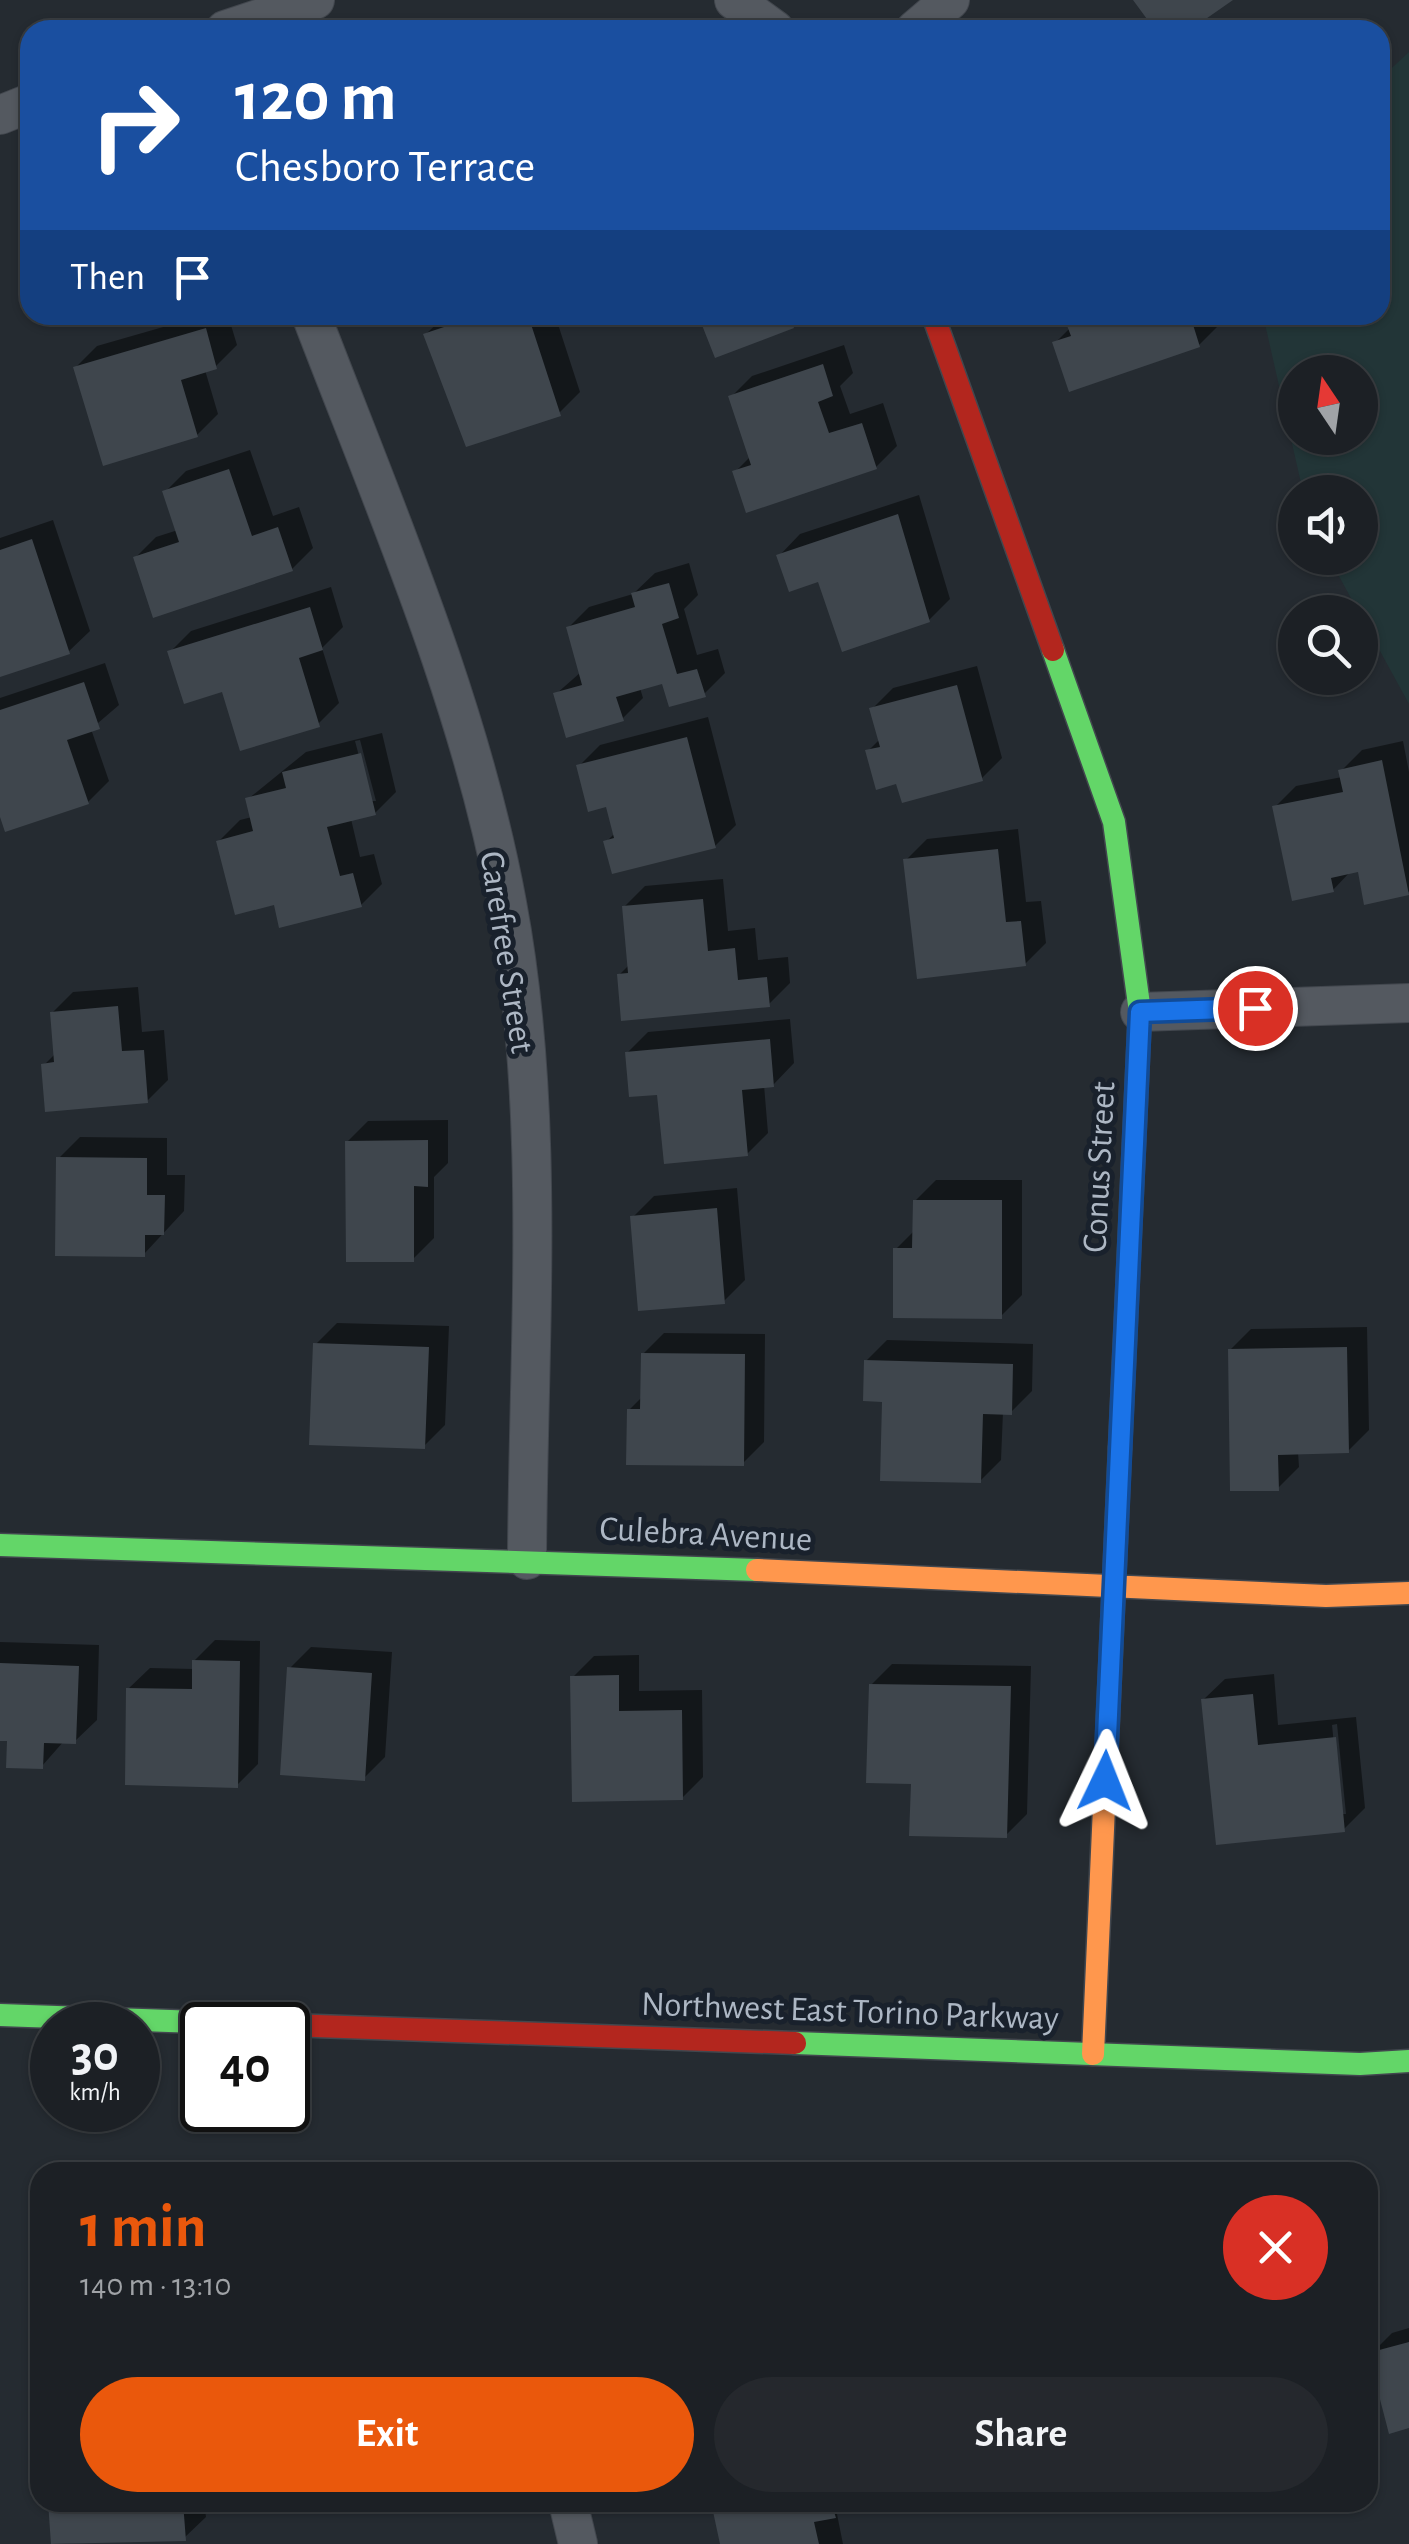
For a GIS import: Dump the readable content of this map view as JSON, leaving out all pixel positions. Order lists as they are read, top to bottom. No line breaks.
{"streets":{"street":["Carefree Street","Conus Street","Culebra Avenue","Northwest East Torino Parkway"]},"crossings":[["Carefree Street","Culebra Avenue"],["Conus Street","Culebra Avenue"],["Conus Street","Northwest East Torino Parkway"]],"north":"top","page":{"turn":["120 m","Chesboro Terrace"],"then":"Then","speed":"30 km/h","limit":"40","heading":["1 min","140 m · 13:10"],"buttons":["Exit","Share"]}}
